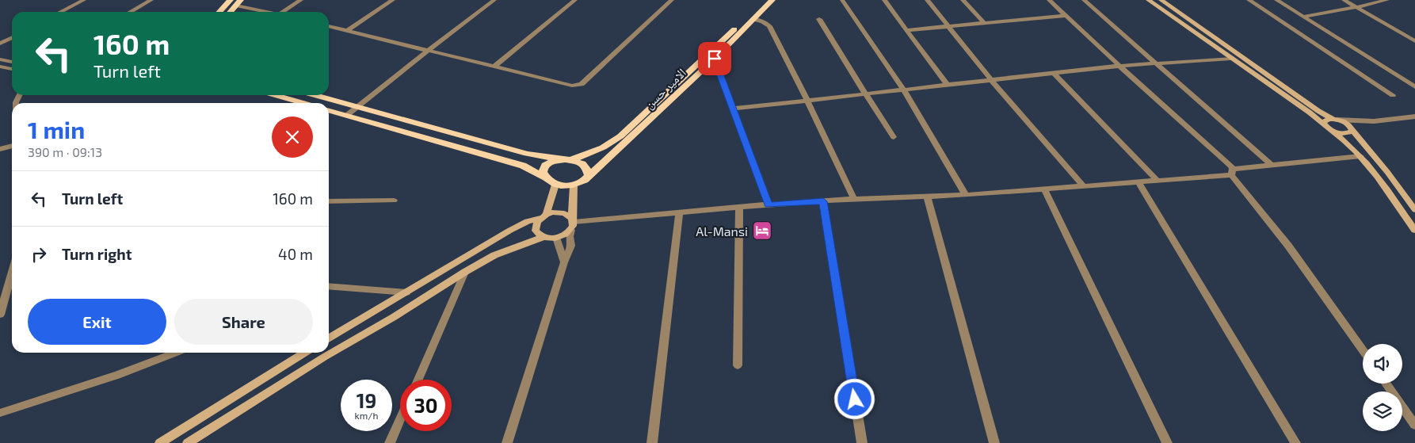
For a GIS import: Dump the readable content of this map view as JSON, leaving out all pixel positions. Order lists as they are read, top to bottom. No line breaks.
{"streets":{"main road":["الامير حسن"]},"places":{"hotel":["Al-Mansi"]},"page":{"turn":["160 m","Turn left"],"heading":["1 min","390 m · 09:13"],"list":[{"name":"Turn left","value":"160 m"},{"name":"Turn right","value":"40 m"}],"buttons":["Exit","Share"],"speed":"19 km/h","limit":"30"}}
